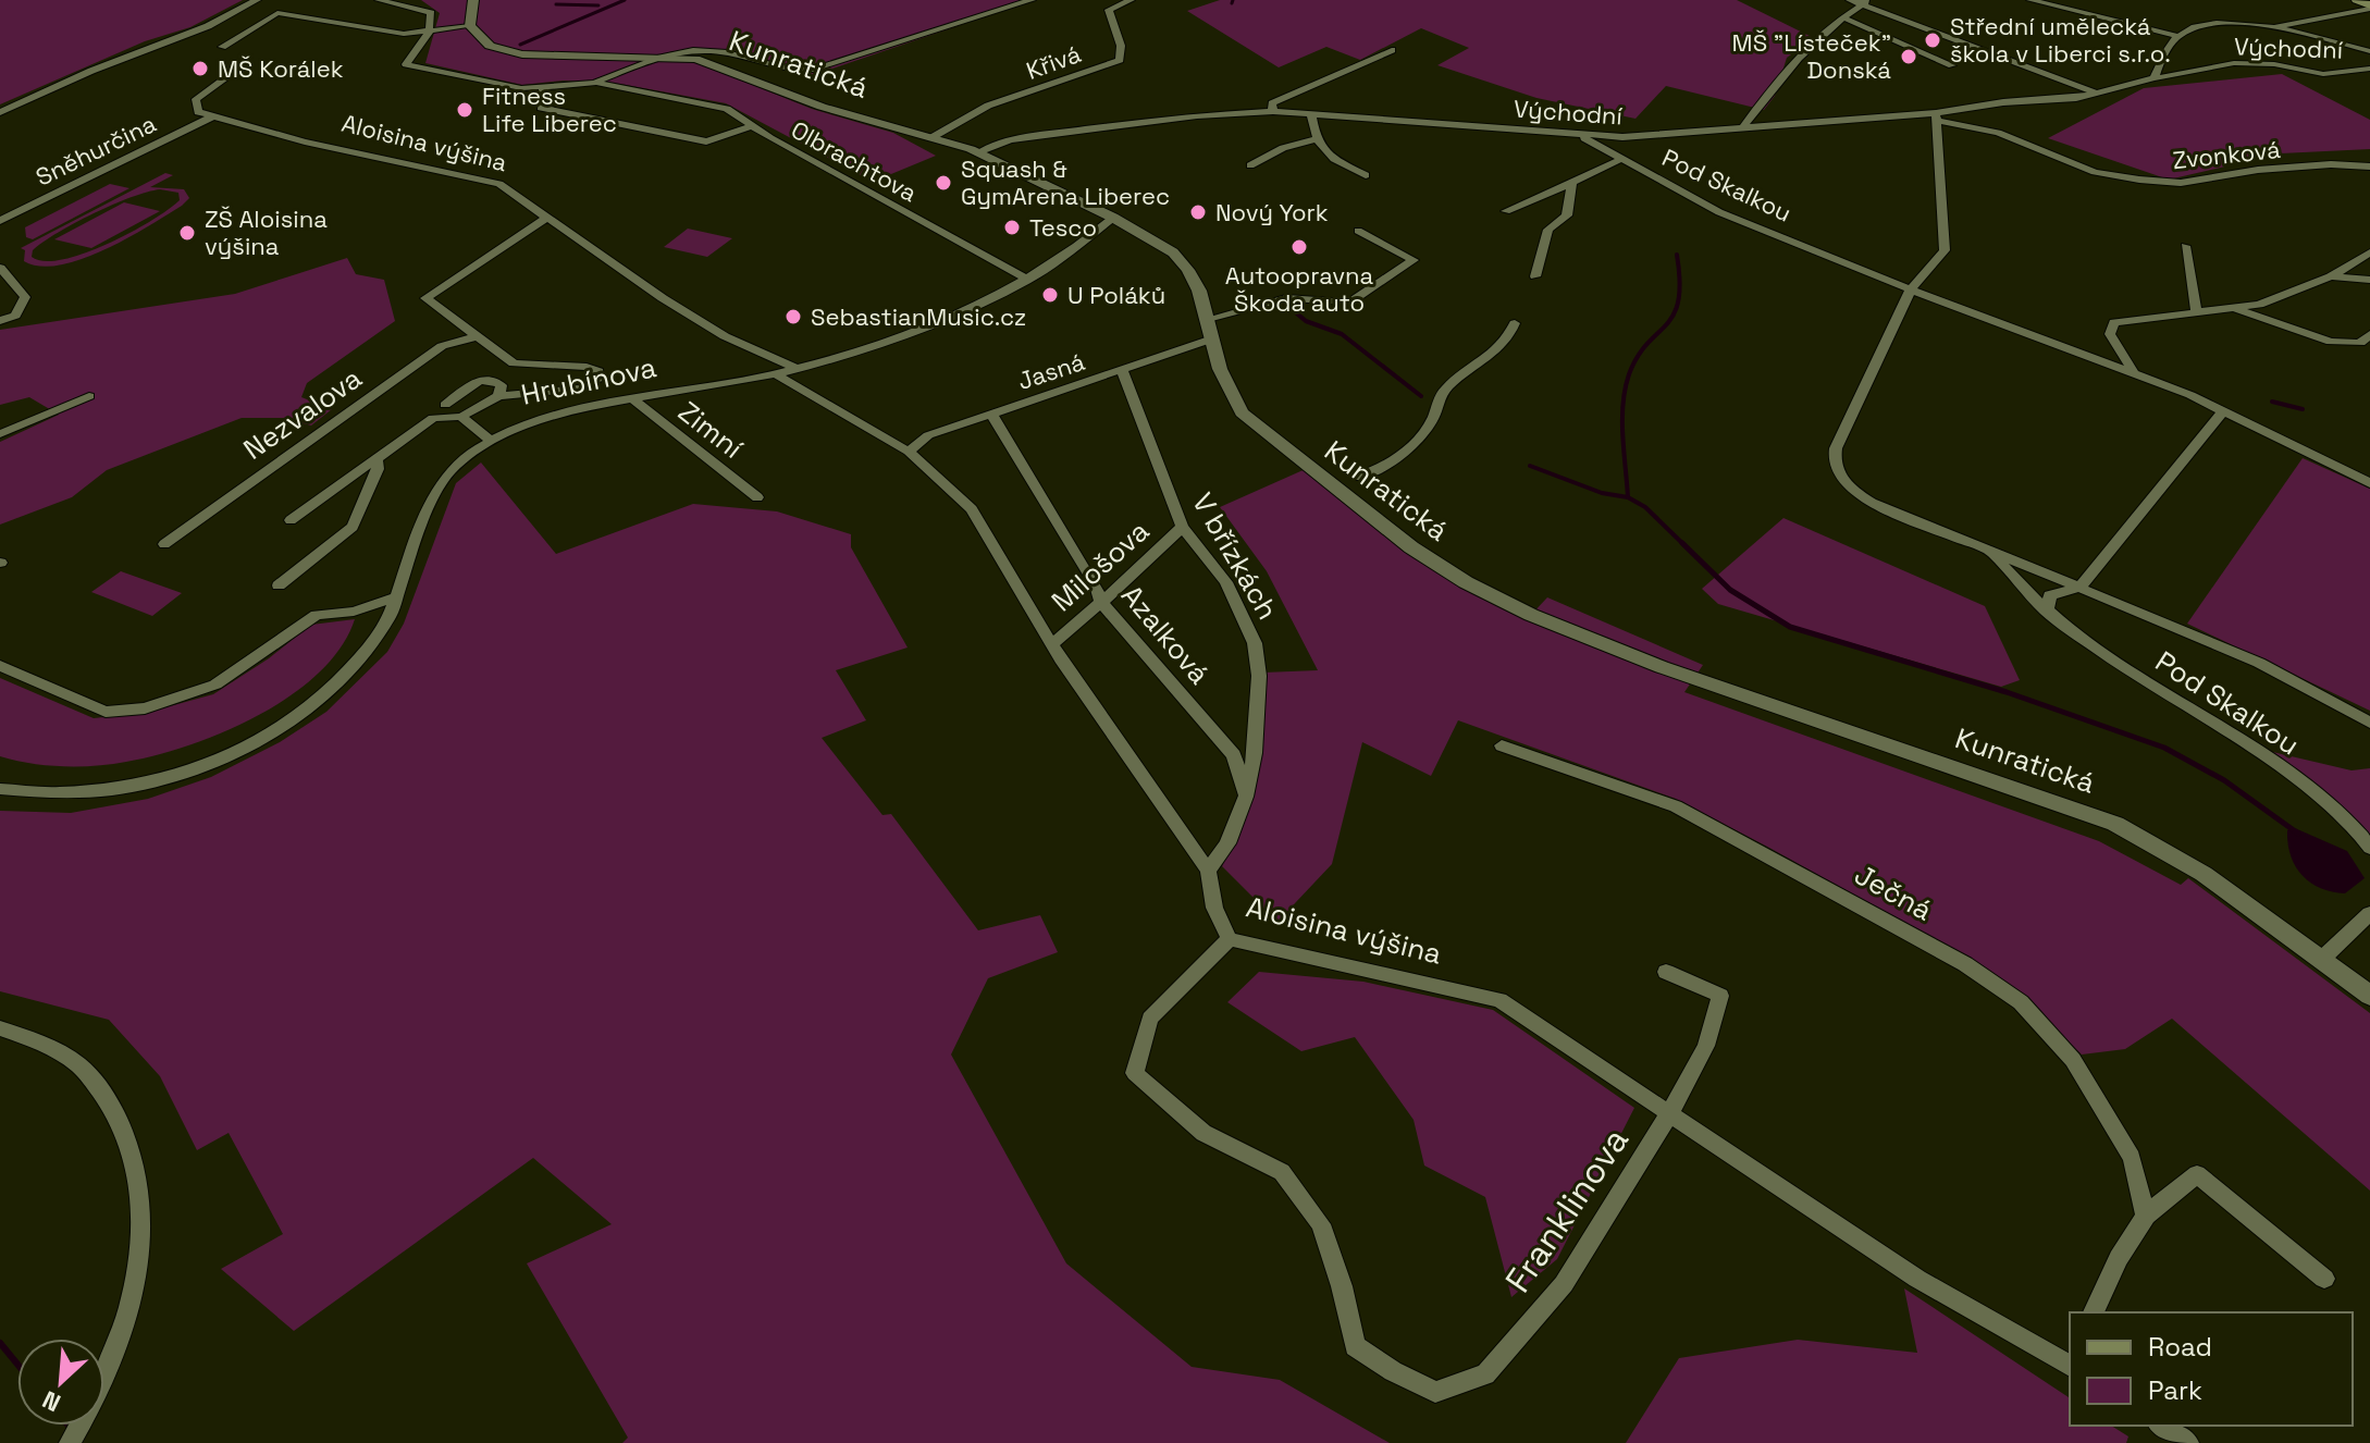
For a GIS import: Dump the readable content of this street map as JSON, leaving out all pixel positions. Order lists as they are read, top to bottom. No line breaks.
{"streets":{"street":["Východní","Křivá","Kunratická","Aloisina výšina","Sněhurčina","Zvonková","Olbrachtova","Pod Skalkou","Jasná","Hrubínova","Nezvalova","Zimní","V břízkách","Milošova","Azalková","Ječná","Franklinova"]},"crossings":[["Východní","Kunratická"],["Východní","Zvonková"],["Východní","Pod Skalkou"],["Křivá","Kunratická"],["Kunratická","Olbrachtova"],["Kunratická","Jasná"],["Kunratická","Hrubínova"],["Aloisina výšina","Sněhurčina"],["Aloisina výšina","Jasná"],["Aloisina výšina","Hrubínova"],["Aloisina výšina","V břízkách"],["Aloisina výšina","Milošova"],["Aloisina výšina","Franklinova"],["Zvonková","Pod Skalkou"],["Olbrachtova","Hrubínova"],["Jasná","V břízkách"],["Jasná","Azalková"],["Hrubínova","Zimní"],["V břízkách","Milošova"],["V břízkách","Azalková"],["Milošova","Azalková"]],"places":["Střední umělecká škola v Liberci s.r.o.","MŠ \"Lísteček\" Donská","MŠ Korálek","Fitness Life Liberec","Squash & GymArena Liberec","Nový York","Tesco","ZŠ Aloisina výšina","Autoopravna Škoda auto","U Poláků","SebastianMusic.cz"],"legend":["Road","Park"],"north":"bottom left"}
